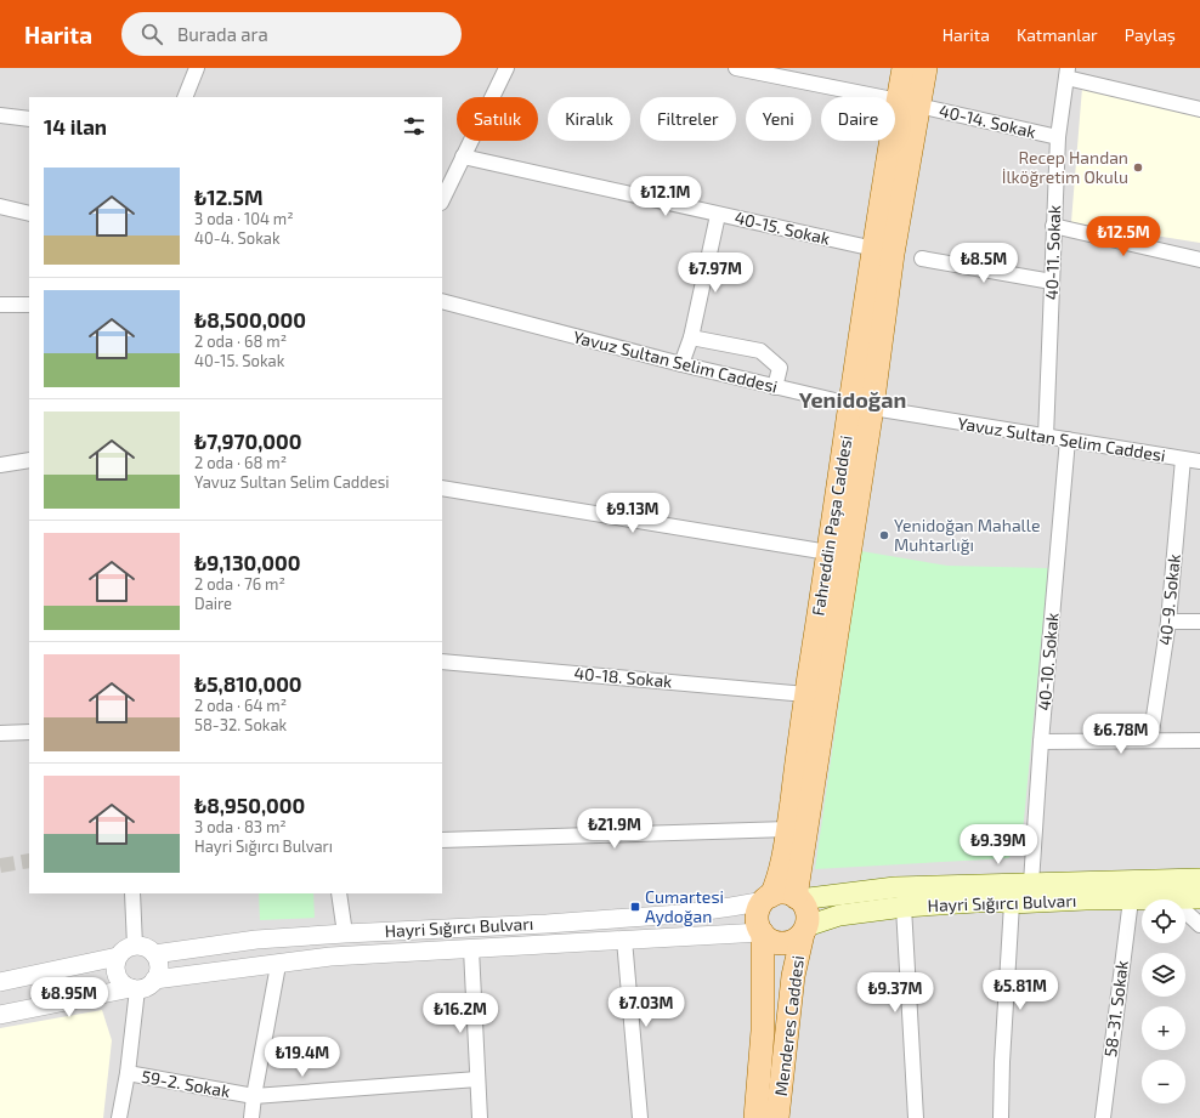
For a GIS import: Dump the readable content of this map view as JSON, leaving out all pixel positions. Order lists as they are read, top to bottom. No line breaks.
{"streets":{"main road":["Fahreddin Paşa Caddesi","Hayri Sığırcı Bulvarı","Menderes Caddesi"],"street":["40-14. Sokak","40-15. Sokak","40-11. Sokak","Yavuz Sultan Selim Caddesi","40-9. Sokak","40-10. Sokak","40-18. Sokak","58-31. Sokak","59-2. Sokak"]},"crossings":[["40-14. Sokak","40-11. Sokak"],["40-14. Sokak","Fahreddin Paşa Caddesi"],["40-15. Sokak","Fahreddin Paşa Caddesi"],["40-11. Sokak","Yavuz Sultan Selim Caddesi"],["Yavuz Sultan Selim Caddesi","Fahreddin Paşa Caddesi"],["Yavuz Sultan Selim Caddesi","40-9. Sokak"],["Yavuz Sultan Selim Caddesi","40-10. Sokak"],["Fahreddin Paşa Caddesi","40-18. Sokak"],["Fahreddin Paşa Caddesi","Hayri Sığırcı Bulvarı"],["Fahreddin Paşa Caddesi","Menderes Caddesi"],["40-10. Sokak","Hayri Sığırcı Bulvarı"],["Hayri Sığırcı Bulvarı","58-31. Sokak"],["Hayri Sığırcı Bulvarı","Menderes Caddesi"]],"districts":["Yenidoğan"],"places":{"other":["Recep Handan İlköğretim Okulu","Yenidoğan Mahalle Muhtarlığı"],"transit":["Cumartesi Aydoğan"]},"page":{"header":"Harita","search":"Burada ara","nav":["Harita","Katmanlar","Paylaş"],"chip":["Satılık","Kiralık","Filtreler","Yeni","Daire"],"heading":"14 ilan","list":[{"name":"₺12.5M","note":"3 oda · 104 m² · 40-4. Sokak"},{"name":"₺8,500,000","note":"2 oda · 68 m² · 40-15. Sokak"},{"name":"₺7,970,000","note":"2 oda · 68 m² · Yavuz Sultan Selim Caddesi"},{"name":"₺9,130,000","note":"2 oda · 76 m² · Daire"},{"name":"₺5,810,000","note":"2 oda · 64 m² · 58-32. Sokak"},{"name":"₺8,950,000","note":"3 oda · 83 m² · Hayri Sığırcı Bulvarı"}],"price":["₺12.1M","₺12.5M","₺8.5M","₺7.97M","₺9.13M","₺6.78M","₺21.9M","₺9.39M","₺5.81M","₺9.37M","₺8.95M","₺7.03M","₺16.2M","₺19.4M"],"map_buttons":["+","−"]}}
